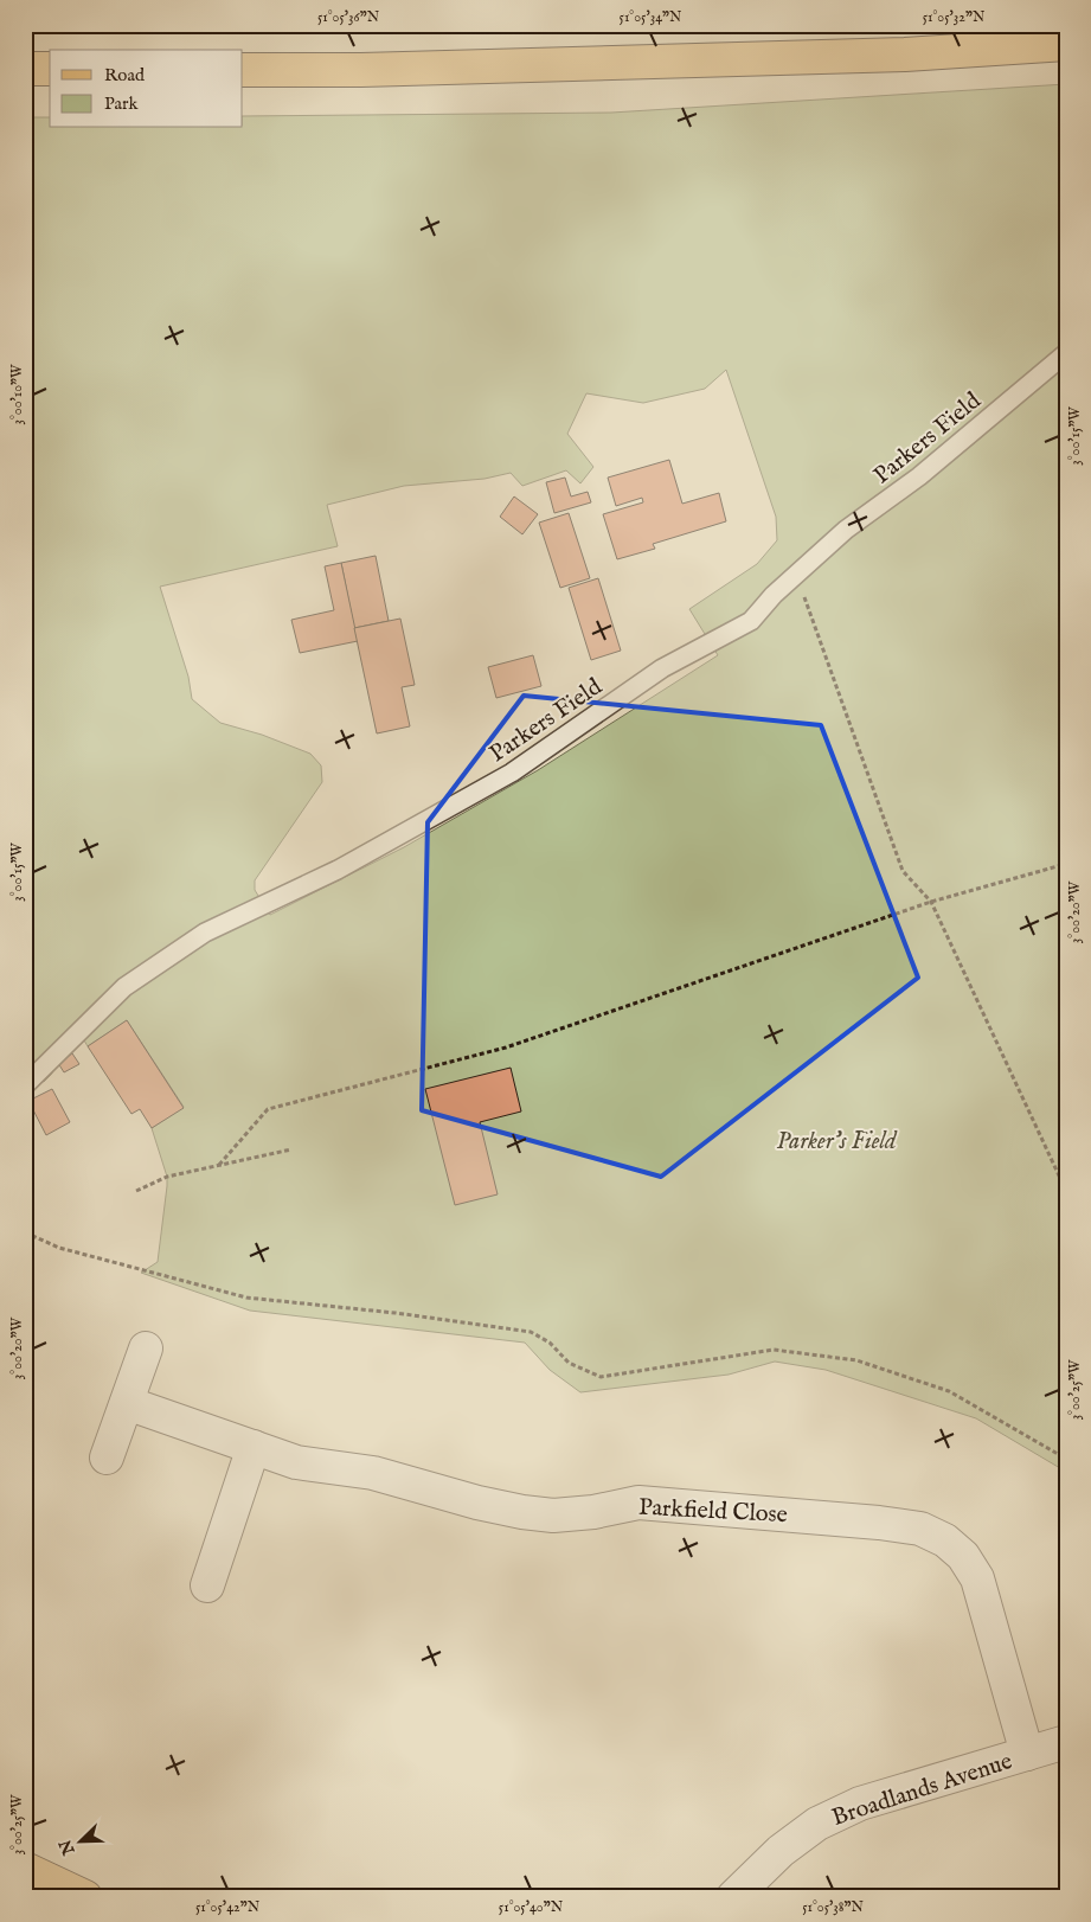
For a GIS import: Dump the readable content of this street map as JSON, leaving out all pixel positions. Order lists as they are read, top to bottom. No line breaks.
{"streets":{"street":["Parkfield Close","Broadlands Avenue"],"lane":["Parkers Field"]},"crossings":[["Parkfield Close","Broadlands Avenue"]],"parks":["Parker's Field"],"legend":["Road","Park"],"north":"bottom left","coordinates":["51°05'36\"N","51°05'34\"N","51°05'32\"N","3°00'10\"W","3°00'15\"W","3°00'20\"W","3°00'25\"W","51°05'42\"N","51°05'40\"N","51°05'38\"N"]}
